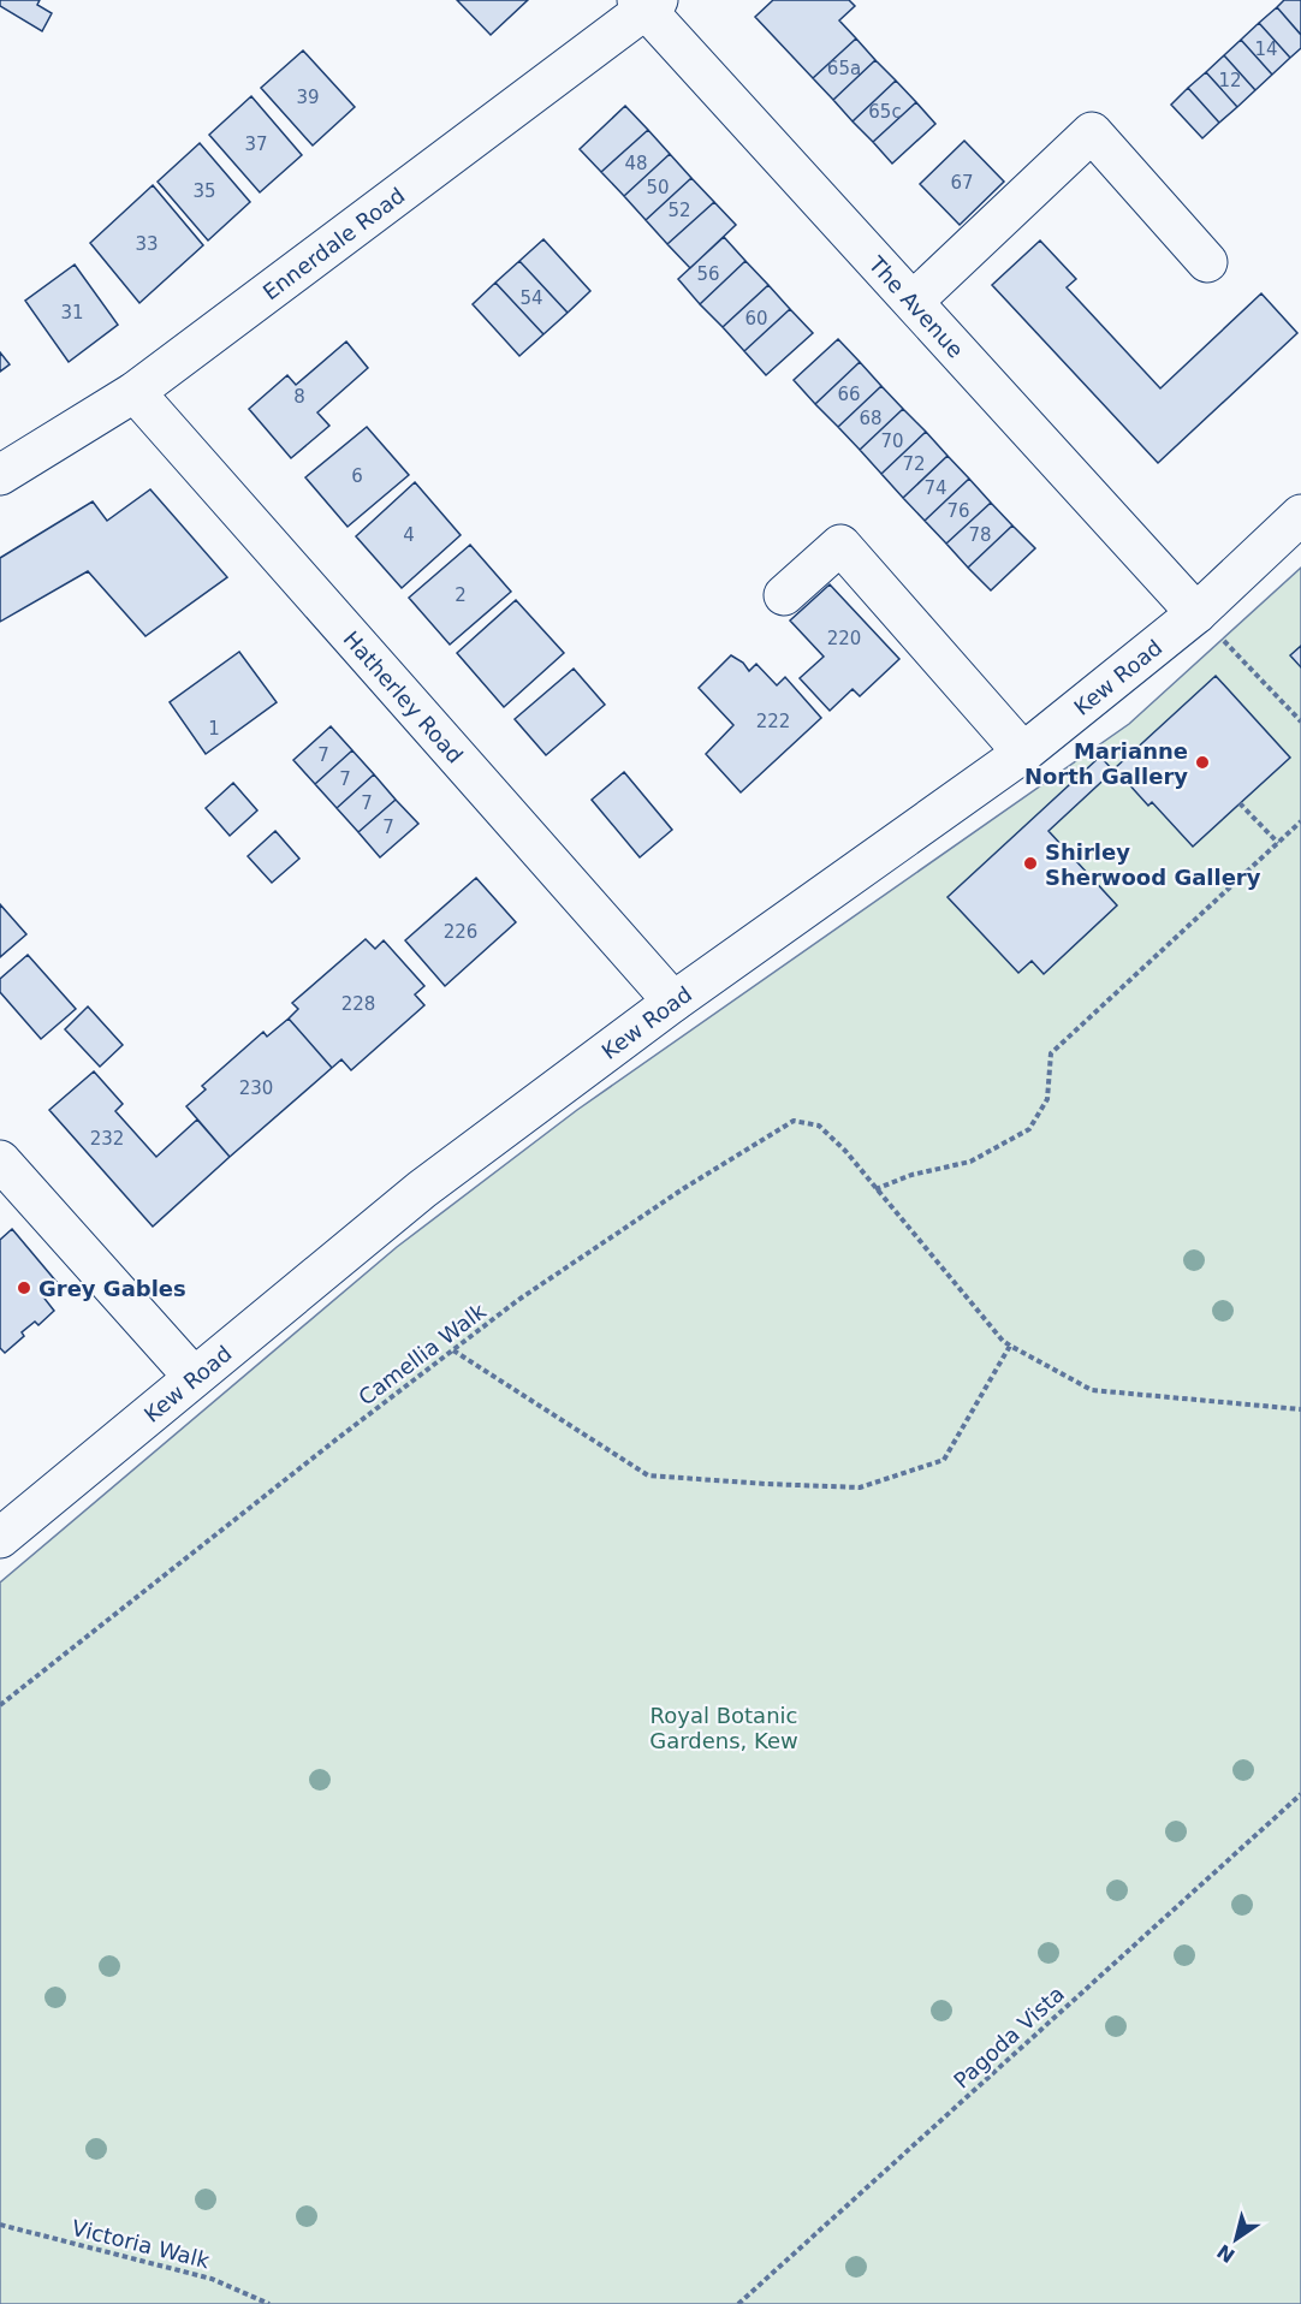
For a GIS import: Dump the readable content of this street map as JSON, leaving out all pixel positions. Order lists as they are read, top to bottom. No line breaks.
{"streets":{"street":["Ennerdale Road","The Avenue","Kew Road","Hatherley Road"],"path":["Camellia Walk","Pagoda Vista","Victoria Walk"]},"crossings":[["Ennerdale Road","The Avenue"],["Ennerdale Road","Hatherley Road"],["The Avenue","Kew Road"],["Kew Road","Hatherley Road"]],"parks":["Royal Botanic Gardens, Kew"],"places":["Marianne North Gallery","Shirley Sherwood Gallery","Grey Gables"],"house_numbers":["14","65a","12","39","65c","37","48","67","50","35","52","33","56","54","31","60","66","8","68","70","72","6","74","76","4","78","2","220","222","1","7","7","7","7","226","228","230","232"],"north":"bottom left"}
